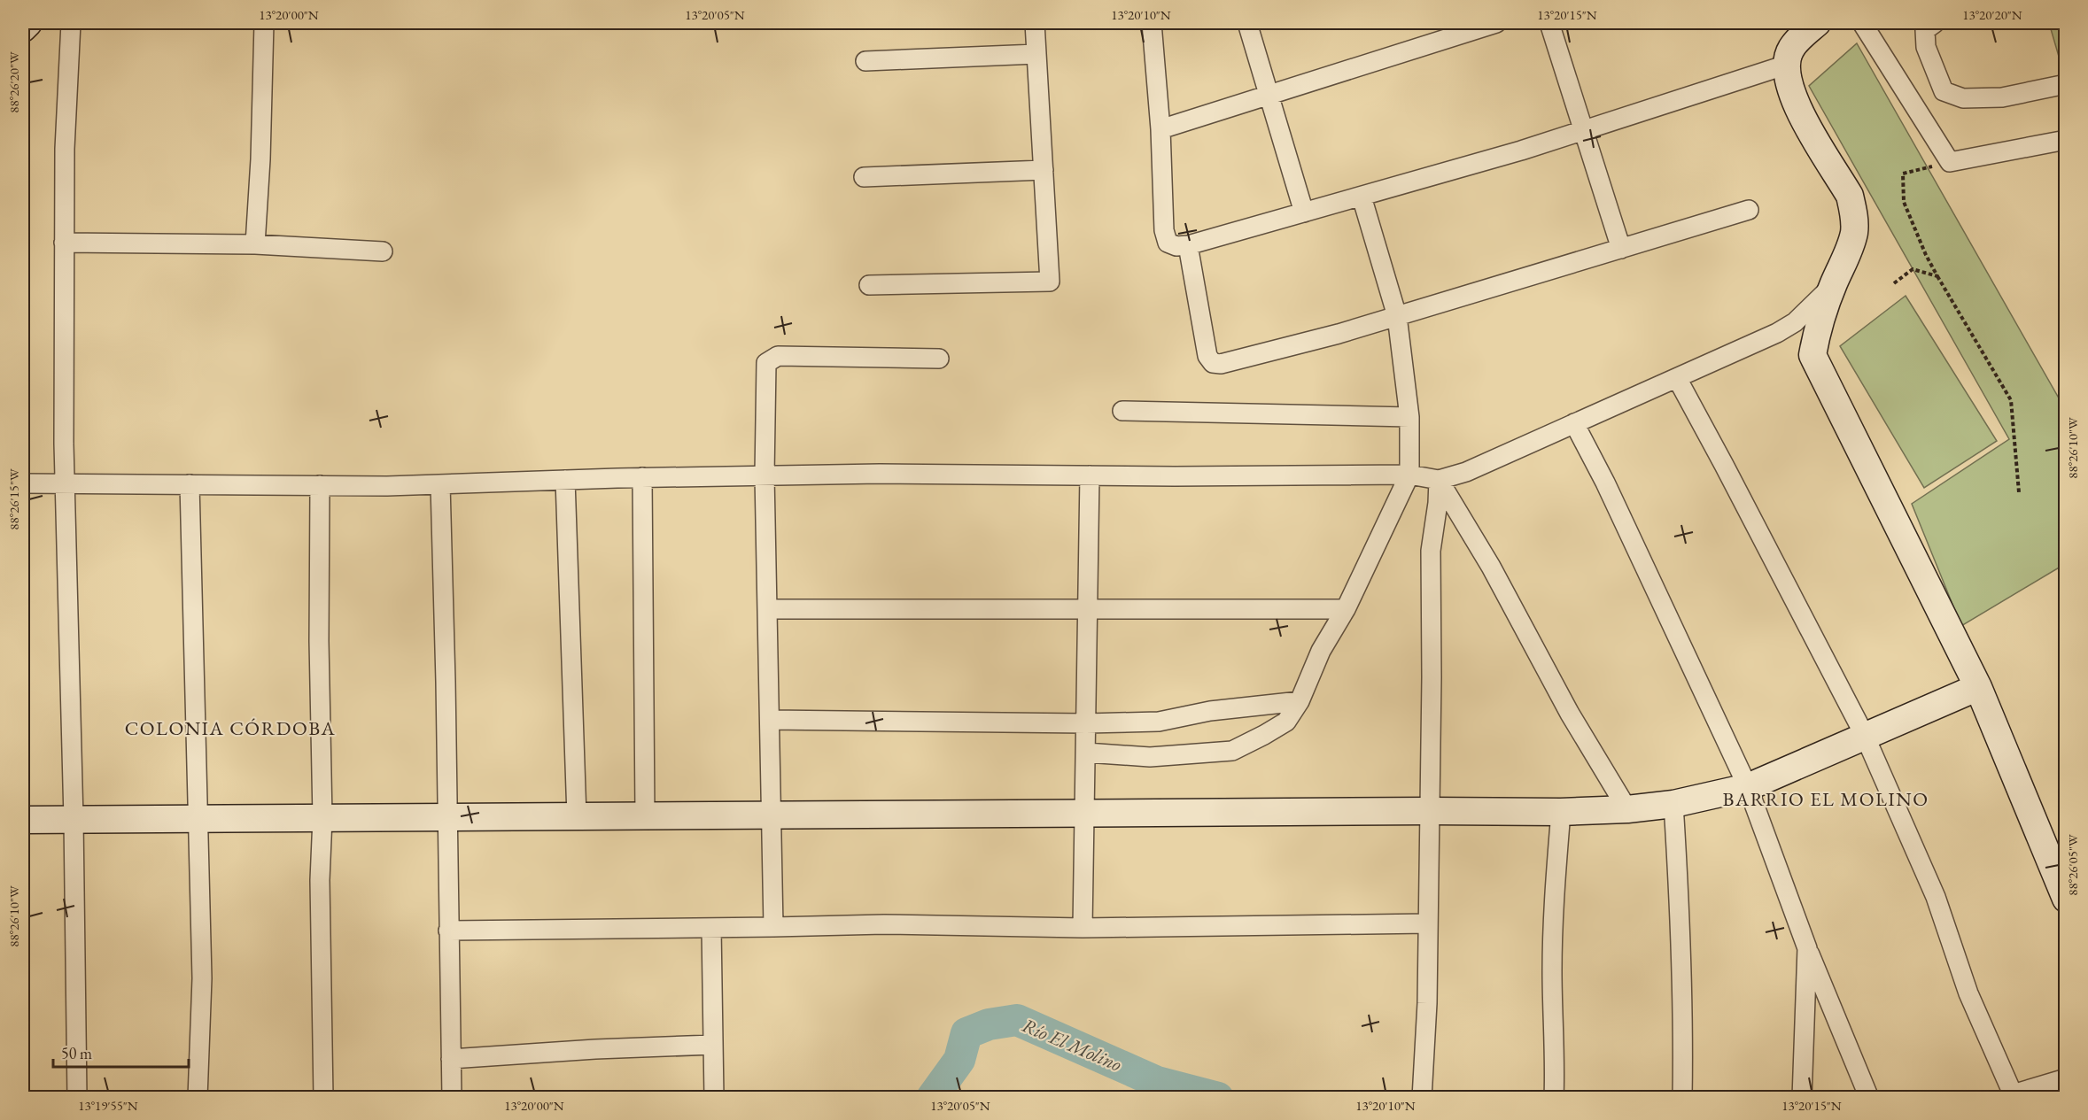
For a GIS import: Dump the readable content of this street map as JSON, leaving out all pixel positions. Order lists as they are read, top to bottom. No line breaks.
{"districts":["COLONIA CÓRDOBA","BARRIO EL MOLINO"],"water":["Río El Molino"],"scale_bar":"50 m","coordinates":["13°20'00\"N","13°20'05\"N","13°20'10\"N","13°20'15\"N","13°20'20\"N","88°26'20\"W","88°26'10\"W","88°26'15\"W","88°26'05\"W","13°19'55\"N"]}
